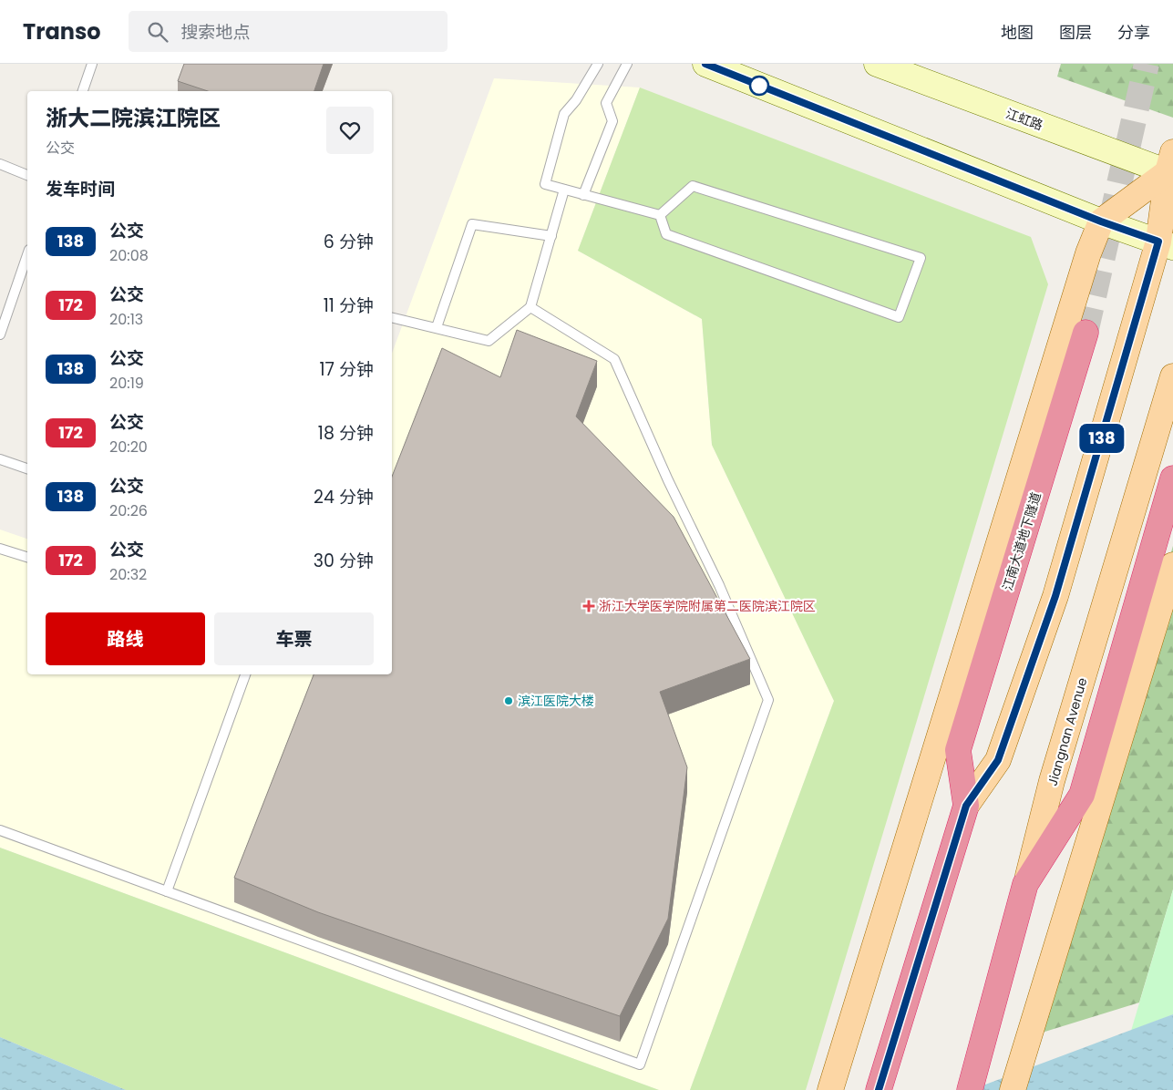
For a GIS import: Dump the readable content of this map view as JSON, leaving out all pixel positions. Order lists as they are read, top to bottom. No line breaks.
{"streets":{"highway":["江南大道地下隧道","Jiangnan Avenue"],"main road":["江虹路"]},"places":{"health":["浙江大学医学院附属第二医院滨江院区"],"other":["滨江医院大楼"]},"lines":["bus line 138"],"page":{"header":"Transo","search":"搜索地点","nav":["地图","图层","分享"],"on_map":"138","heading":[["浙大二院滨江院区","公交"],"发车时间"],"list":[{"mark":"138","name":"公交","note":"20:08","value":"6 分钟"},{"mark":"172","name":"公交","note":"20:13","value":"11 分钟"},{"mark":"138","name":"公交","note":"20:19","value":"17 分钟"},{"mark":"172","name":"公交","note":"20:20","value":"18 分钟"},{"mark":"138","name":"公交","note":"20:26","value":"24 分钟"},{"mark":"172","name":"公交","note":"20:32","value":"30 分钟"}],"buttons":["路线","车票"]}}
